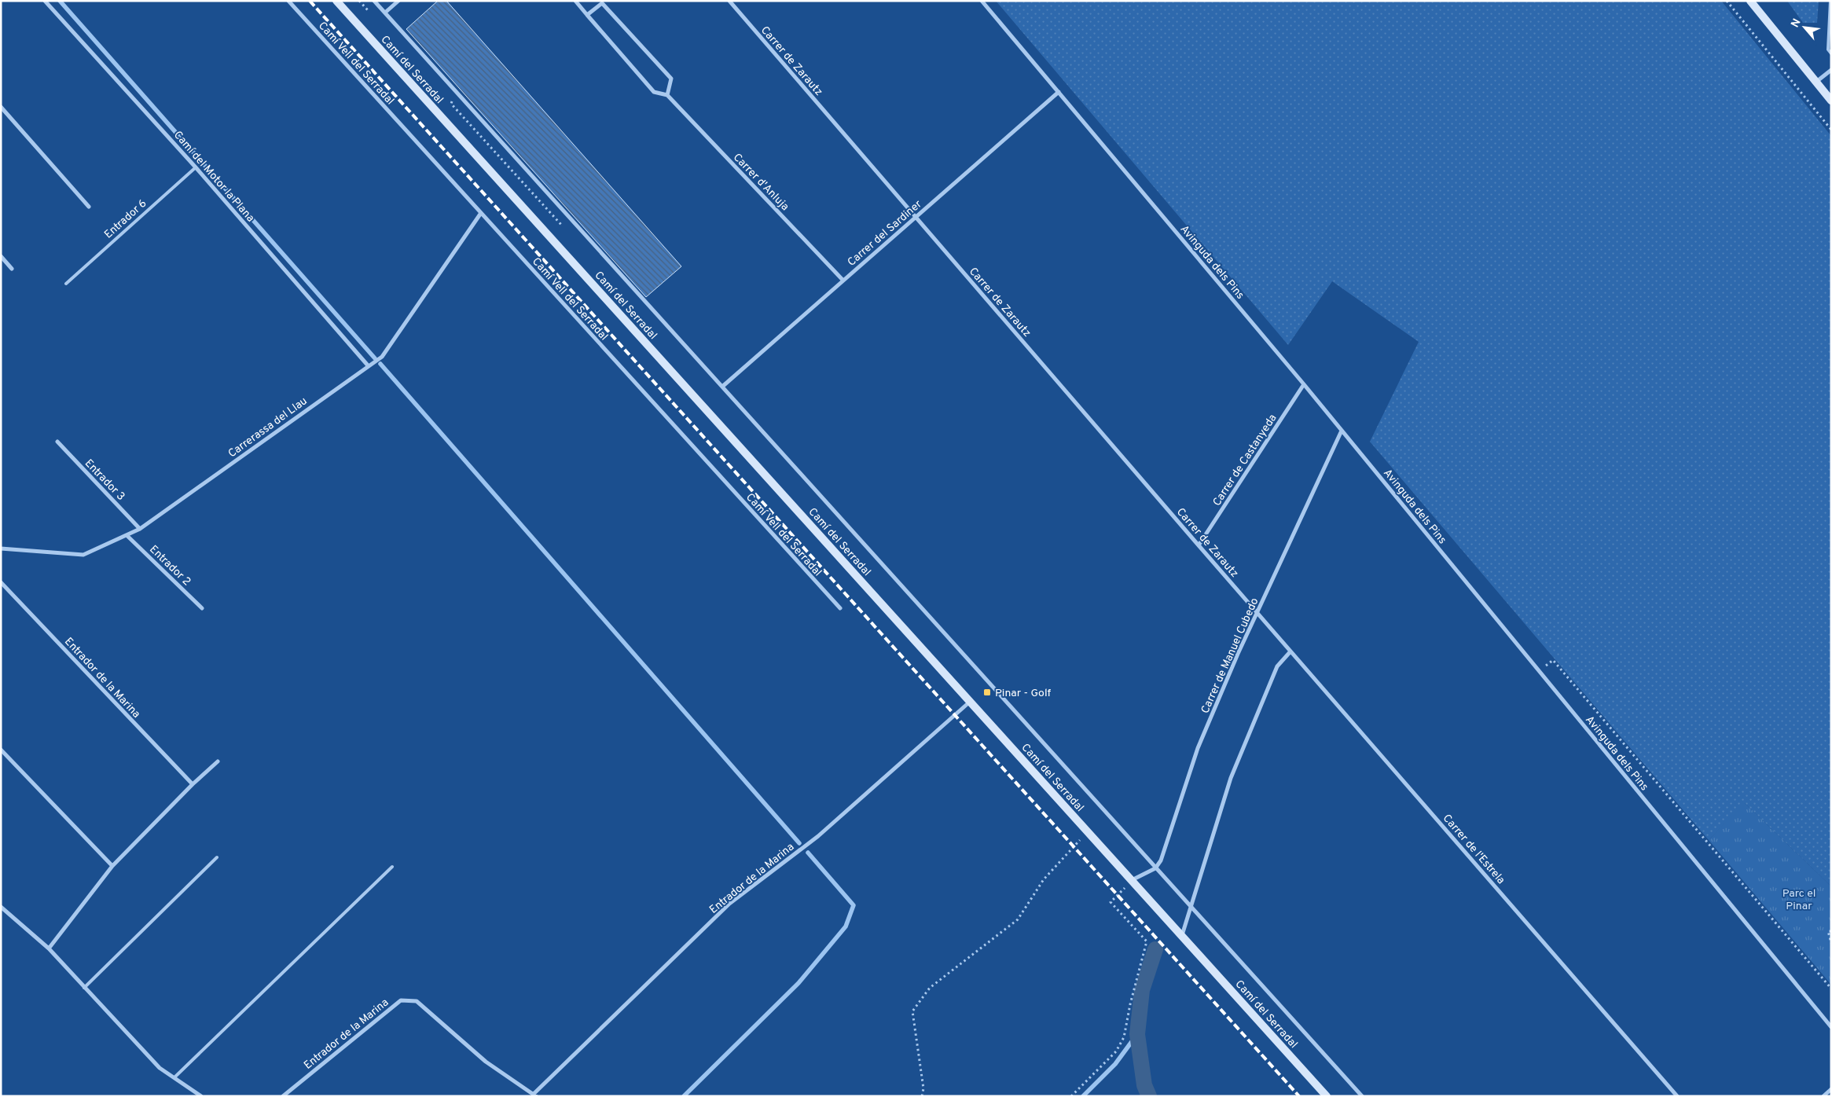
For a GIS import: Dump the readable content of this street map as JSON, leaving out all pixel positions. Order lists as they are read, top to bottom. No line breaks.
{"streets":{"street":["Carrer de Zarautz","Camí Vell del Serradal","Camí del Serradal","Camí del Motor la Plana","Carrer d'Anluja","Carrer del Sardiner","Avinguda dels Pins","Carrerassa del Llau","Carrer de Castanyeda","Entrador 3","Entrador 2","Carrer de Manuel Cubedo","Entrador de la Marina","Carrer de l'Estrela"],"lane":["Entrador 6"]},"crossings":[["Carrer de Zarautz","Carrer del Sardiner"],["Carrer de Zarautz","Carrer de Castanyeda"],["Carrer de Zarautz","Carrer de Manuel Cubedo"],["Carrer de Zarautz","Carrer de l'Estrela"],["Camí Vell del Serradal","Carrerassa del Llau"],["Camí del Serradal","Carrer del Sardiner"],["Camí del Serradal","Carrer de Manuel Cubedo"],["Camí del Serradal","Entrador de la Marina"],["Camí del Motor la Plana","Entrador 6"],["Camí del Motor la Plana","Carrerassa del Llau"],["Carrer d'Anluja","Carrer del Sardiner"],["Carrer del Sardiner","Avinguda dels Pins"],["Avinguda dels Pins","Carrer de Castanyeda"],["Avinguda dels Pins","Carrer de Manuel Cubedo"],["Carrerassa del Llau","Entrador 3"],["Carrerassa del Llau","Entrador 2"],["Carrer de Manuel Cubedo","Carrer de l'Estrela"]],"parks":["Parc el Pinar"],"places":{"transit":["Pinar - Golf"]},"north":"top left"}
